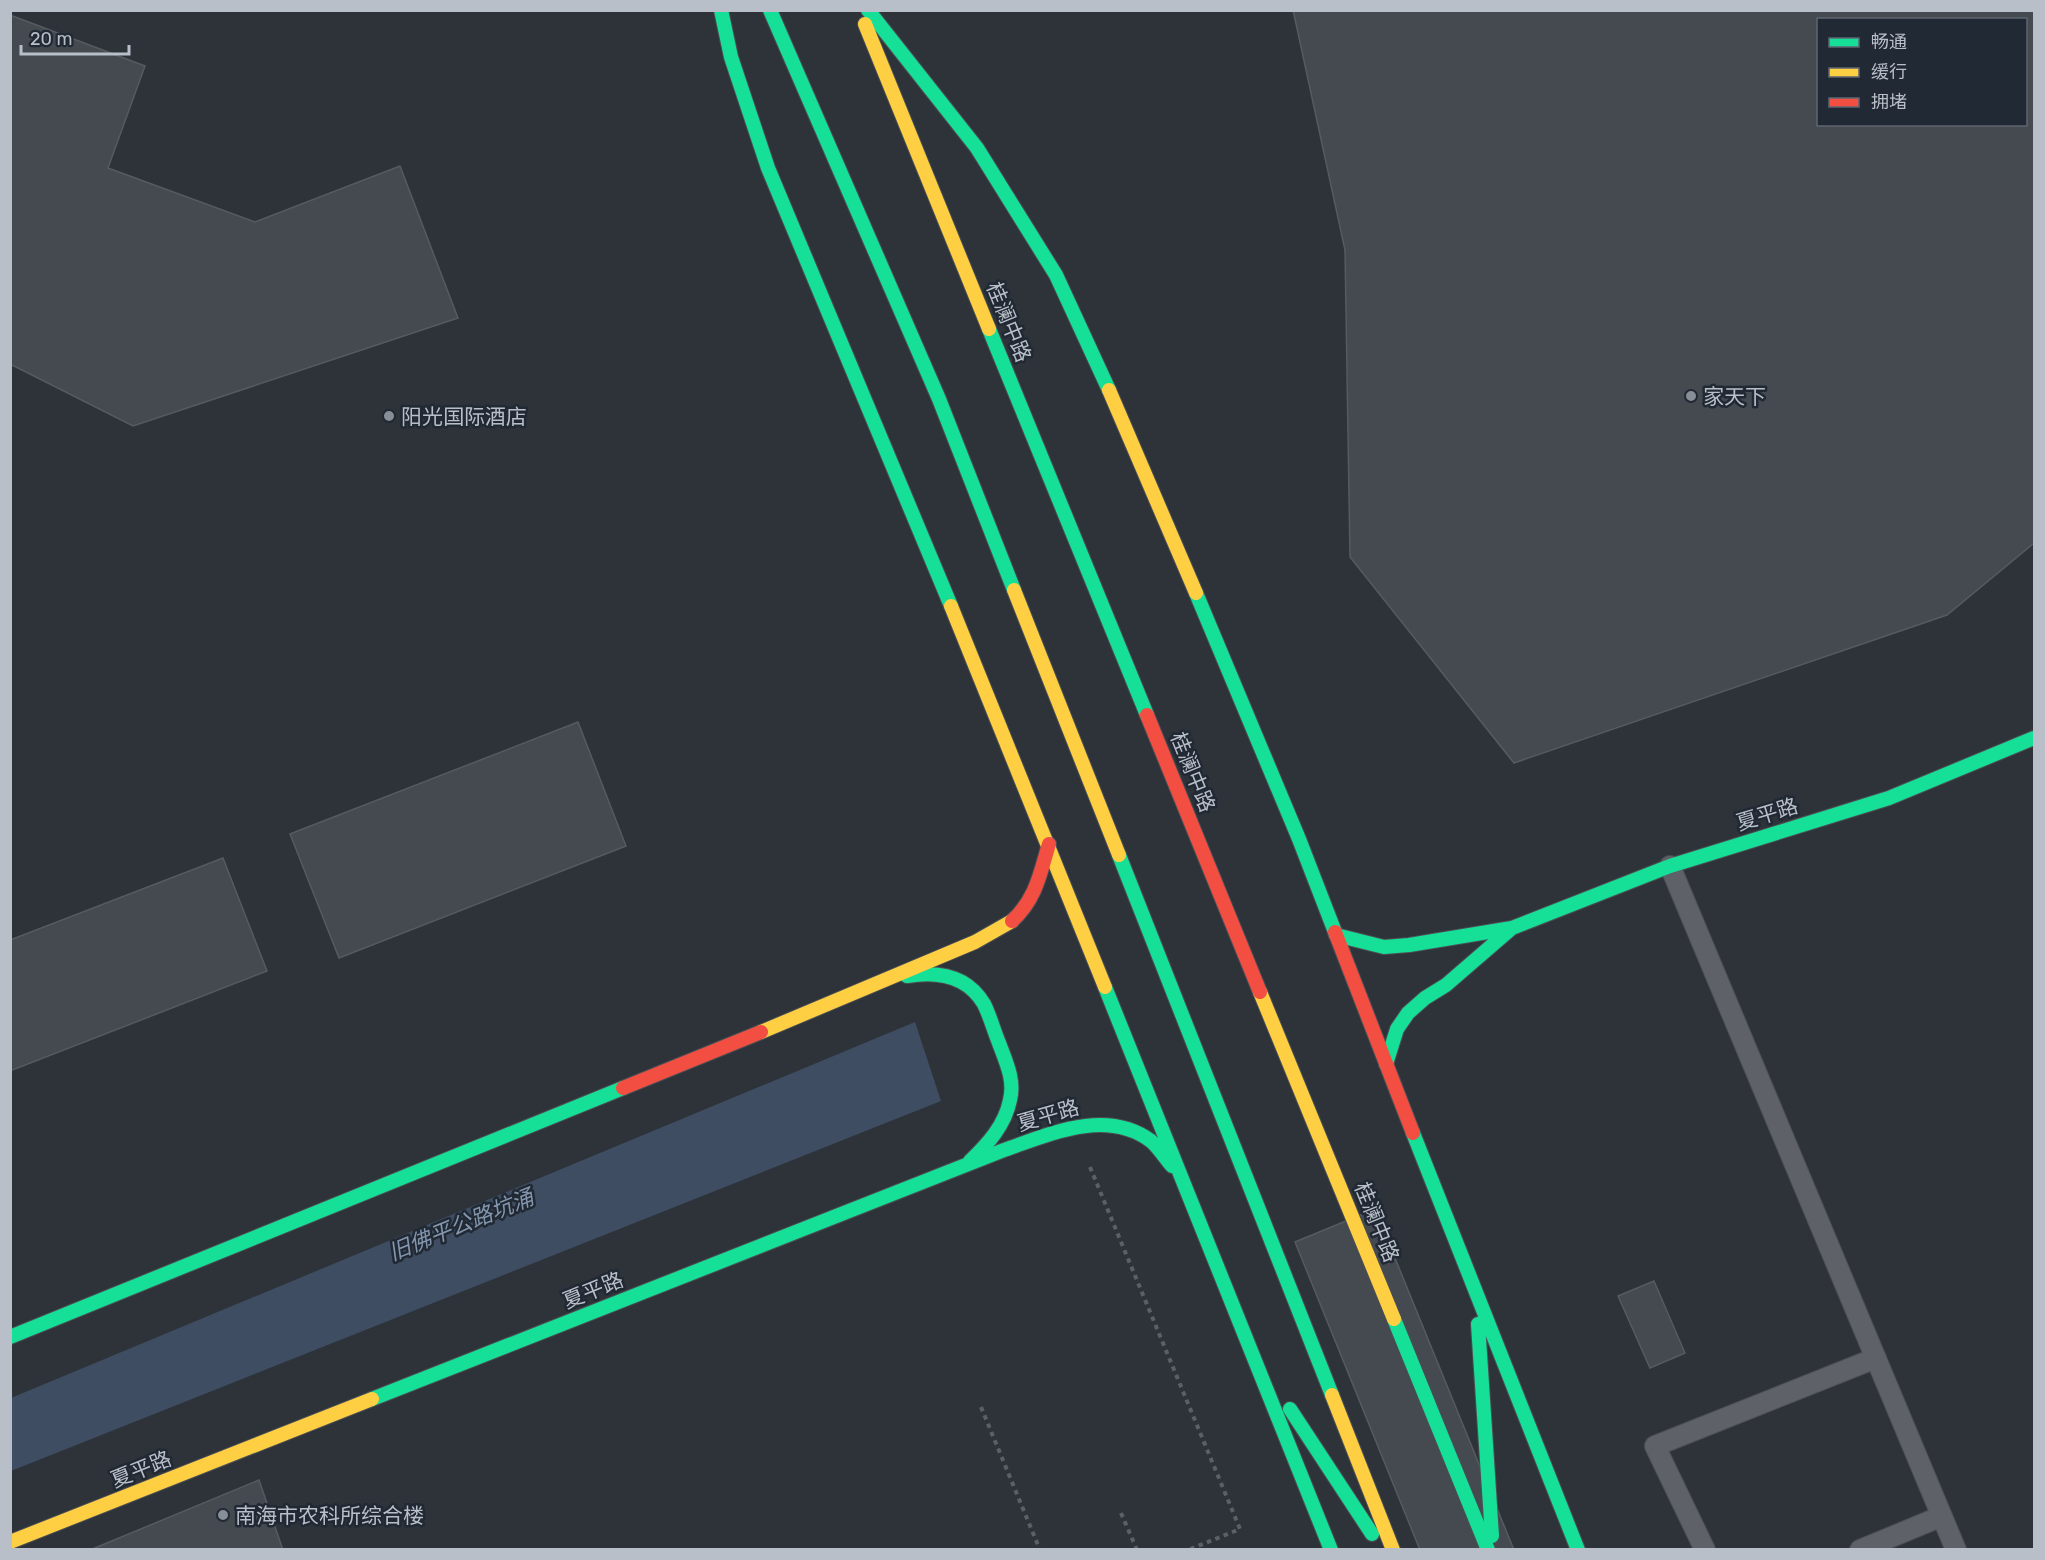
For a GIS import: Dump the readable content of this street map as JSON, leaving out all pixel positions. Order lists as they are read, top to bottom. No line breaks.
{"streets":{"main road":["桂澜中路","夏平路"]},"water":["旧佛平公路坑涌"],"places":["家天下","阳光国际酒店","南海市农科所综合楼"],"legend":["畅通","缓行","拥堵"],"scale_bar":"20 m"}
